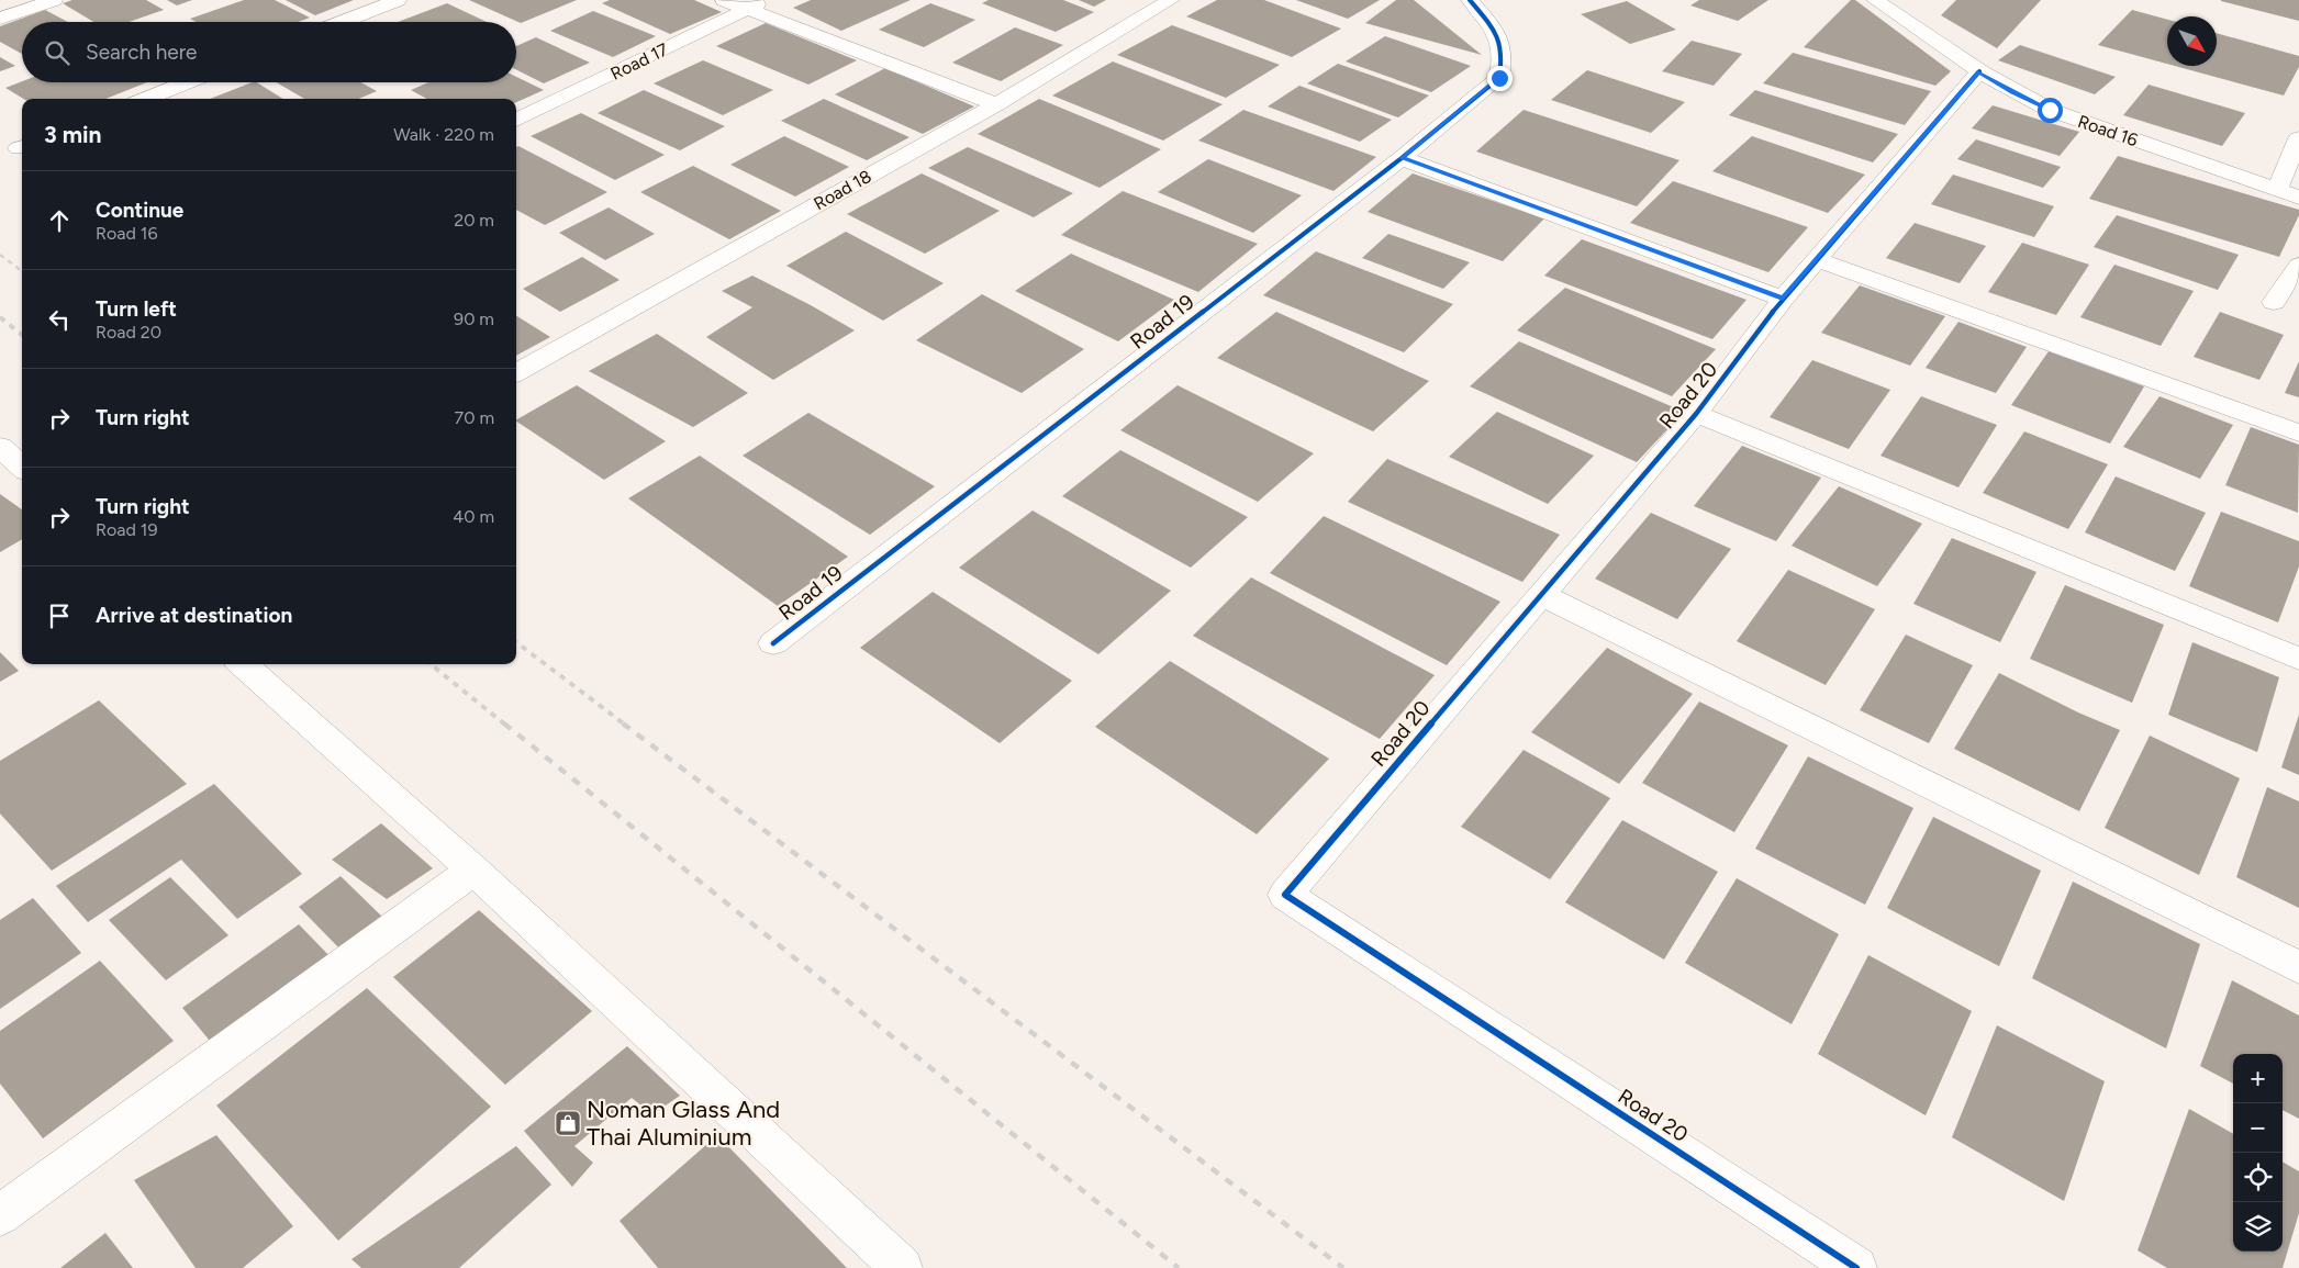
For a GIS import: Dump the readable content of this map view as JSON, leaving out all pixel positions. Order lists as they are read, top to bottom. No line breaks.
{"streets":{"street":["Road 17","Road 16","Road 18","Road 19","Road 20"]},"crossings":[["Road 16","Road 20"]],"places":{"shop":["Noman Glass And Thai Aluminium"]},"north":"bottom right","page":{"search":"Search here","heading":["3 min","Walk · 220 m"],"list":[["Continue","Road 16","20 m"],["Turn left","Road 20","90 m"],["Turn right","70 m"],["Turn right","Road 19","40 m"],"Arrive at destination"],"map_buttons":["+","−"]}}
